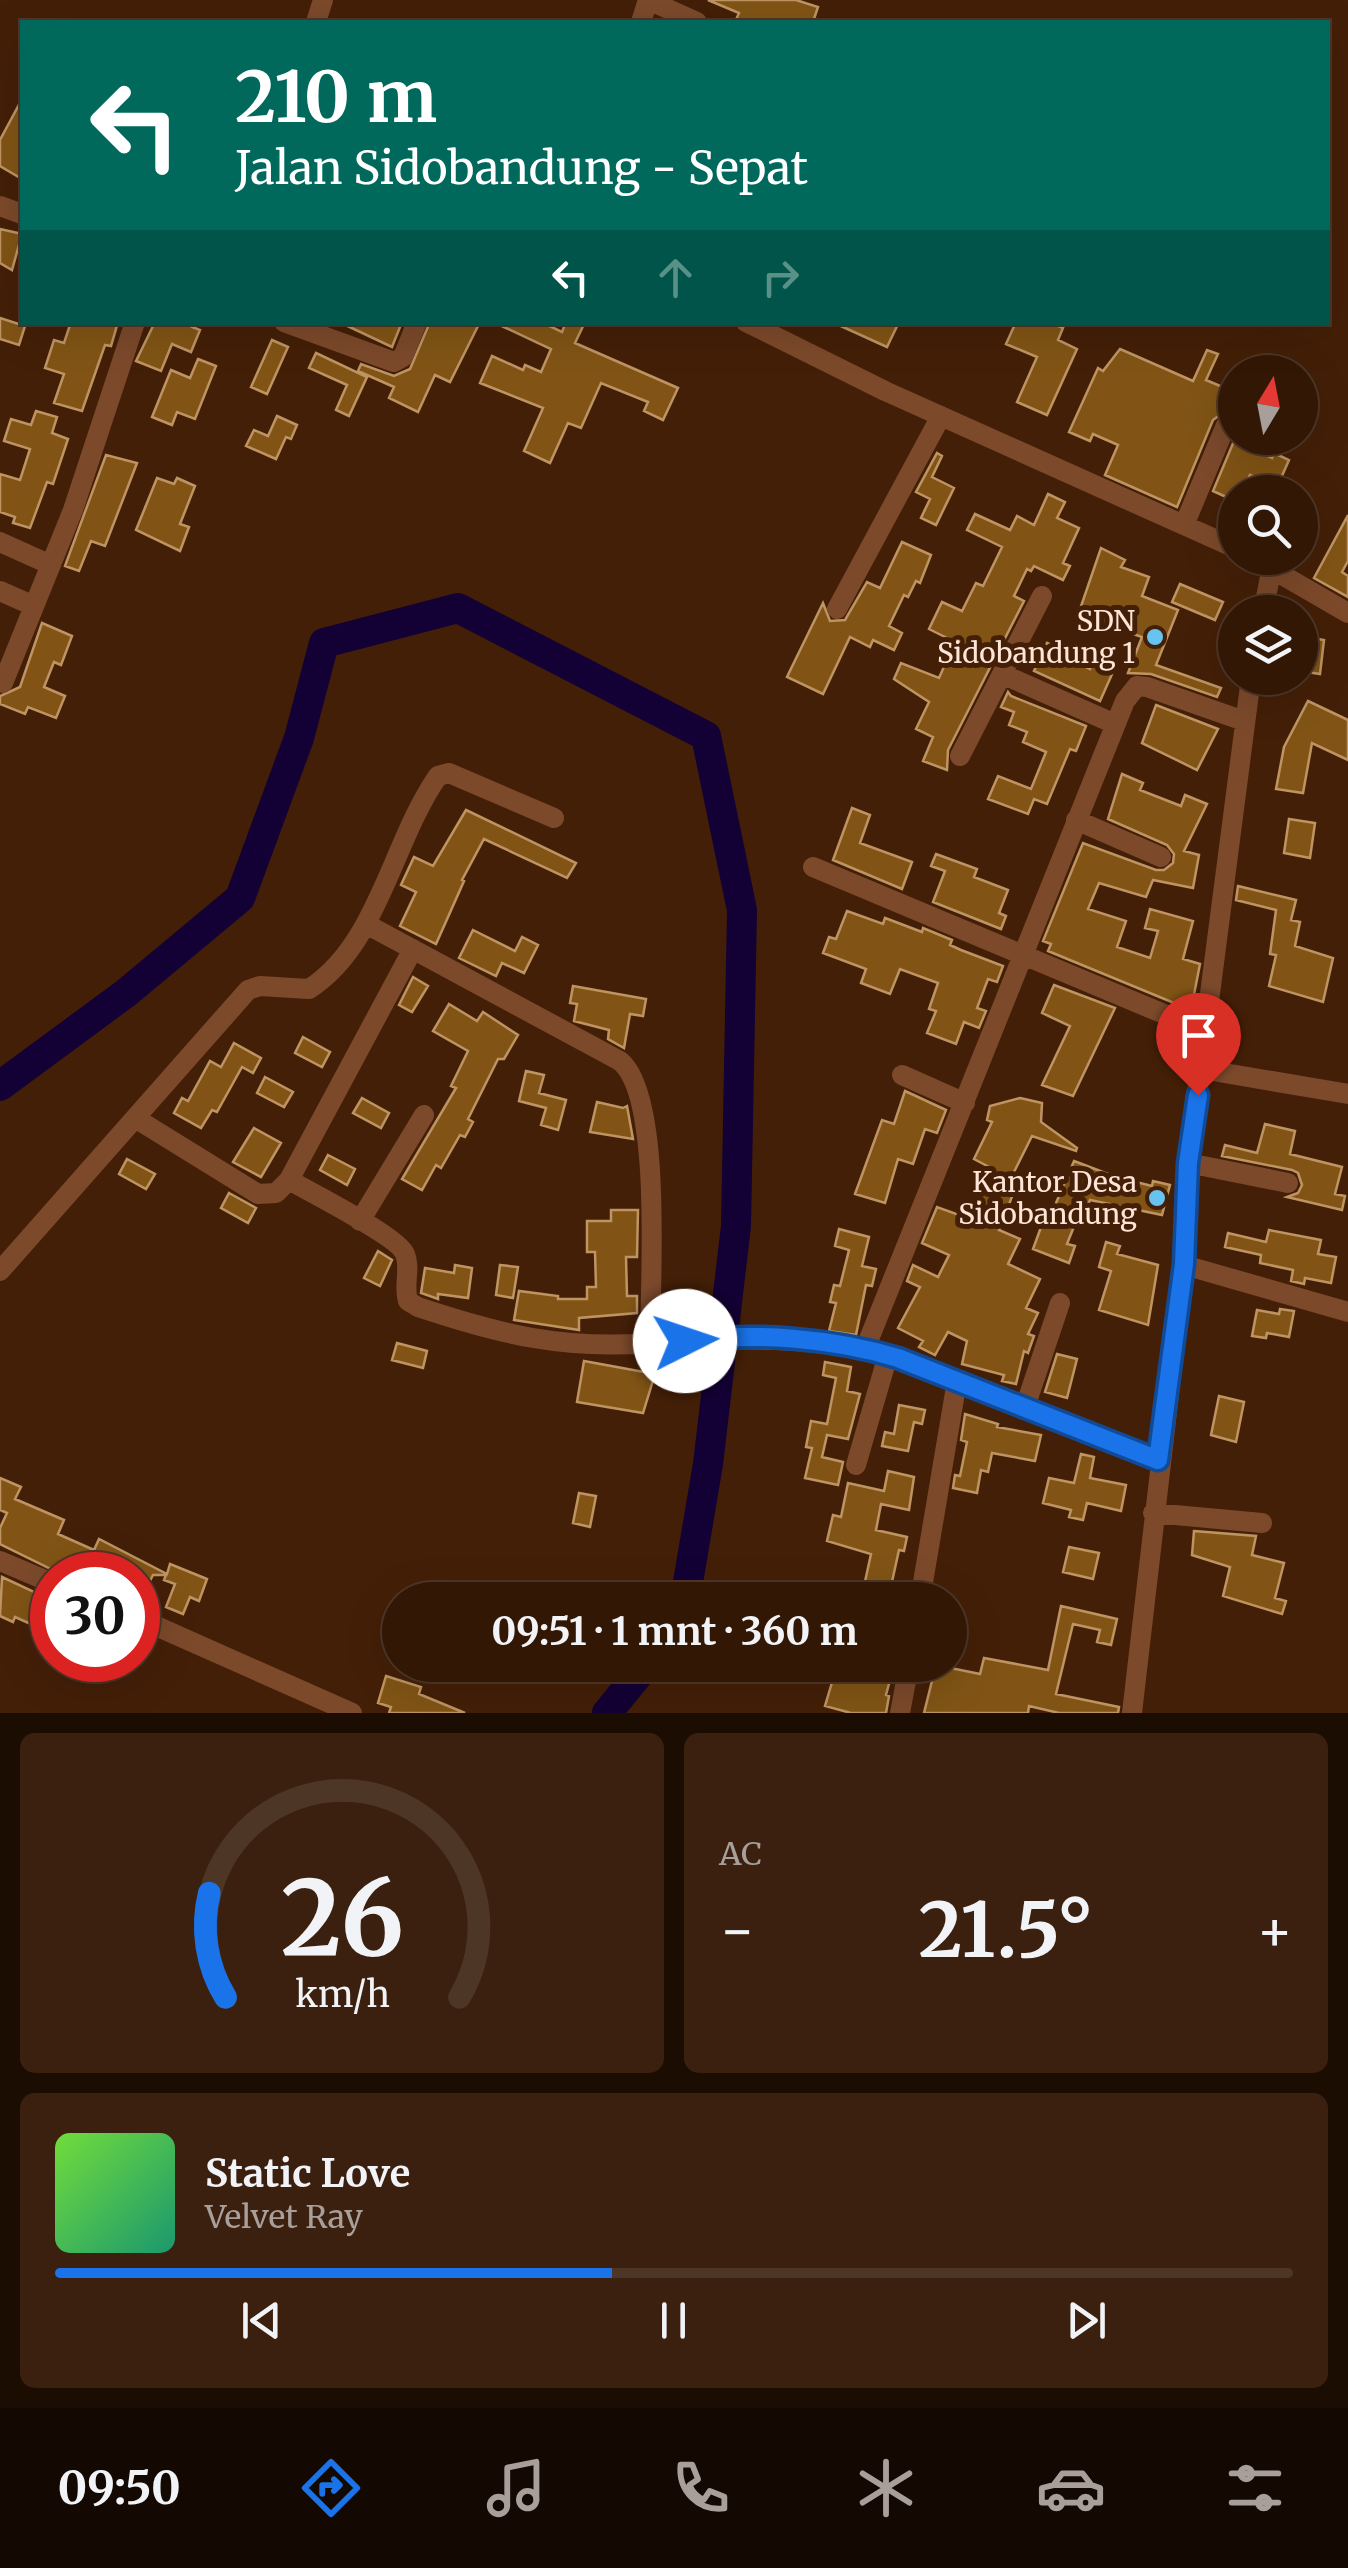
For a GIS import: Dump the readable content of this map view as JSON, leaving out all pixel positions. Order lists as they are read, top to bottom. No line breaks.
{"places":["SDN Sidobandung 1","Kantor Desa Sidobandung"],"north":"top","page":{"turn":["210 m","Jalan Sidobandung - Sepat"],"limit":"30","trip":"09:51 · 1 mnt · 360 m","tile":"AC","heat":["−","21.5°","+"],"song":["Static Love","Velvet Ray"],"tabs":"09:50","gauge":["26","km/h"]}}
